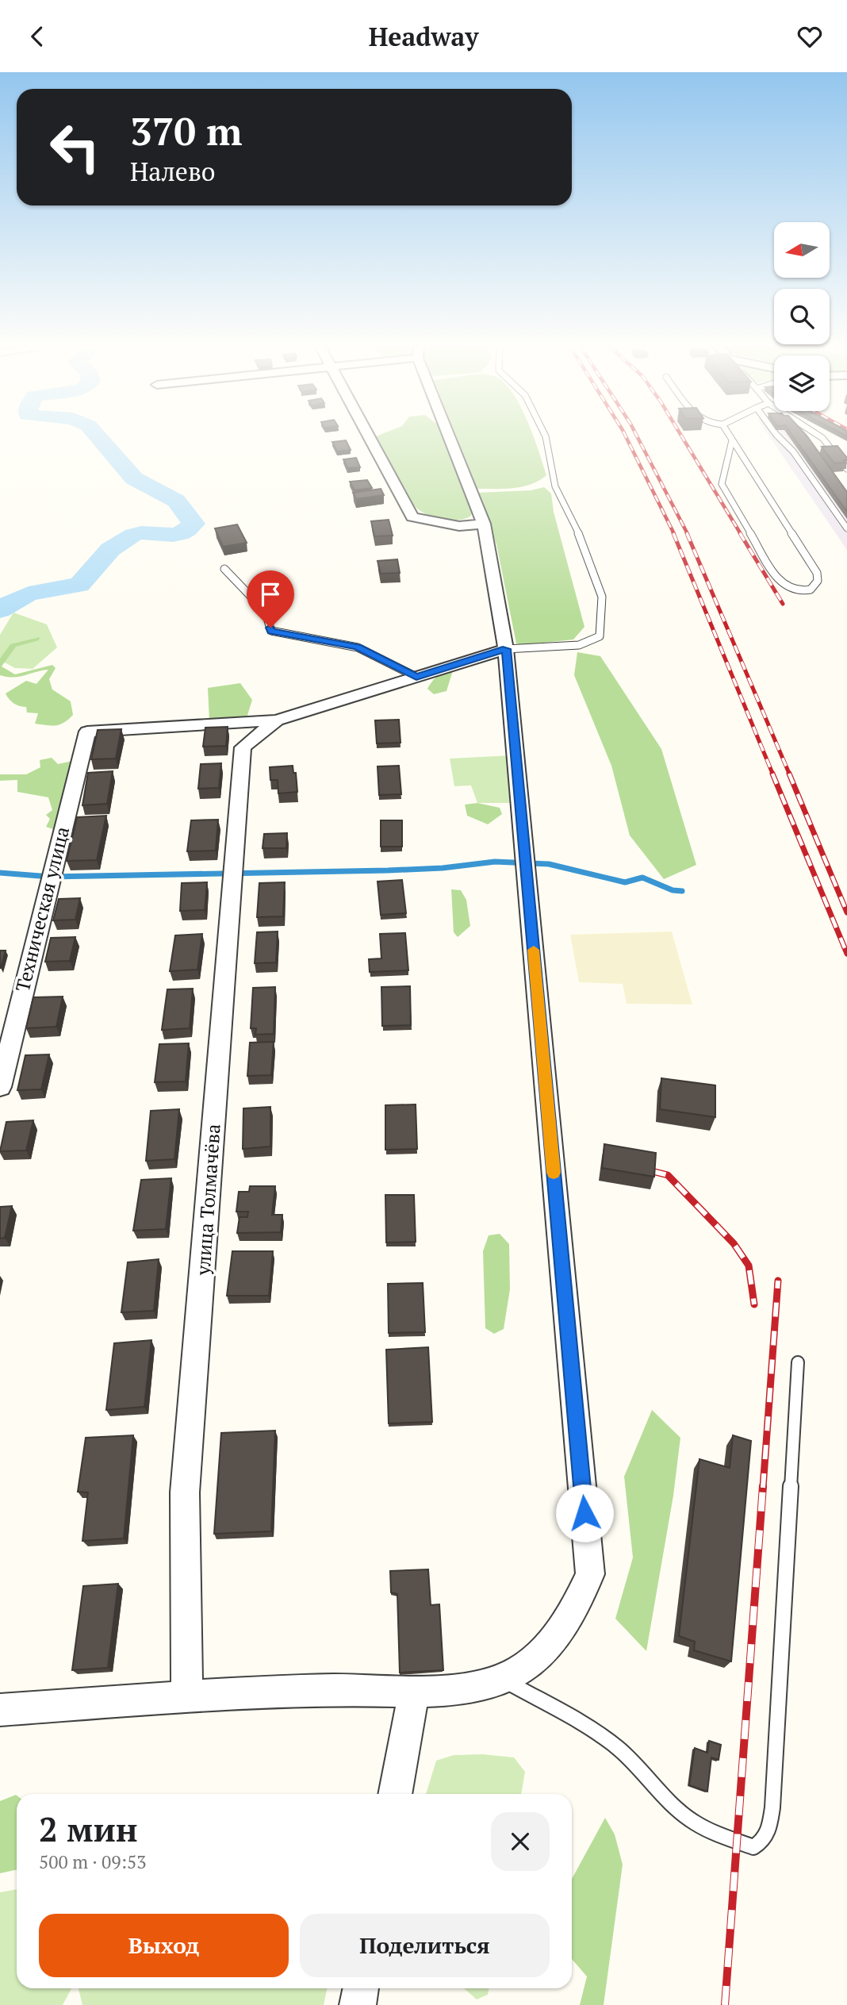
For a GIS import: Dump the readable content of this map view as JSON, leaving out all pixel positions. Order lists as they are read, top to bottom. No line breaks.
{"streets":{"street":["Техническая улица","улица Толмачёва"]},"crossings":[["Техническая улица","улица Толмачёва"]],"north":"left","page":{"header":"Headway","turn":["370 m","Налево"],"heading":["2 мин","500 m · 09:53"],"buttons":["Выход","Поделиться"]}}
